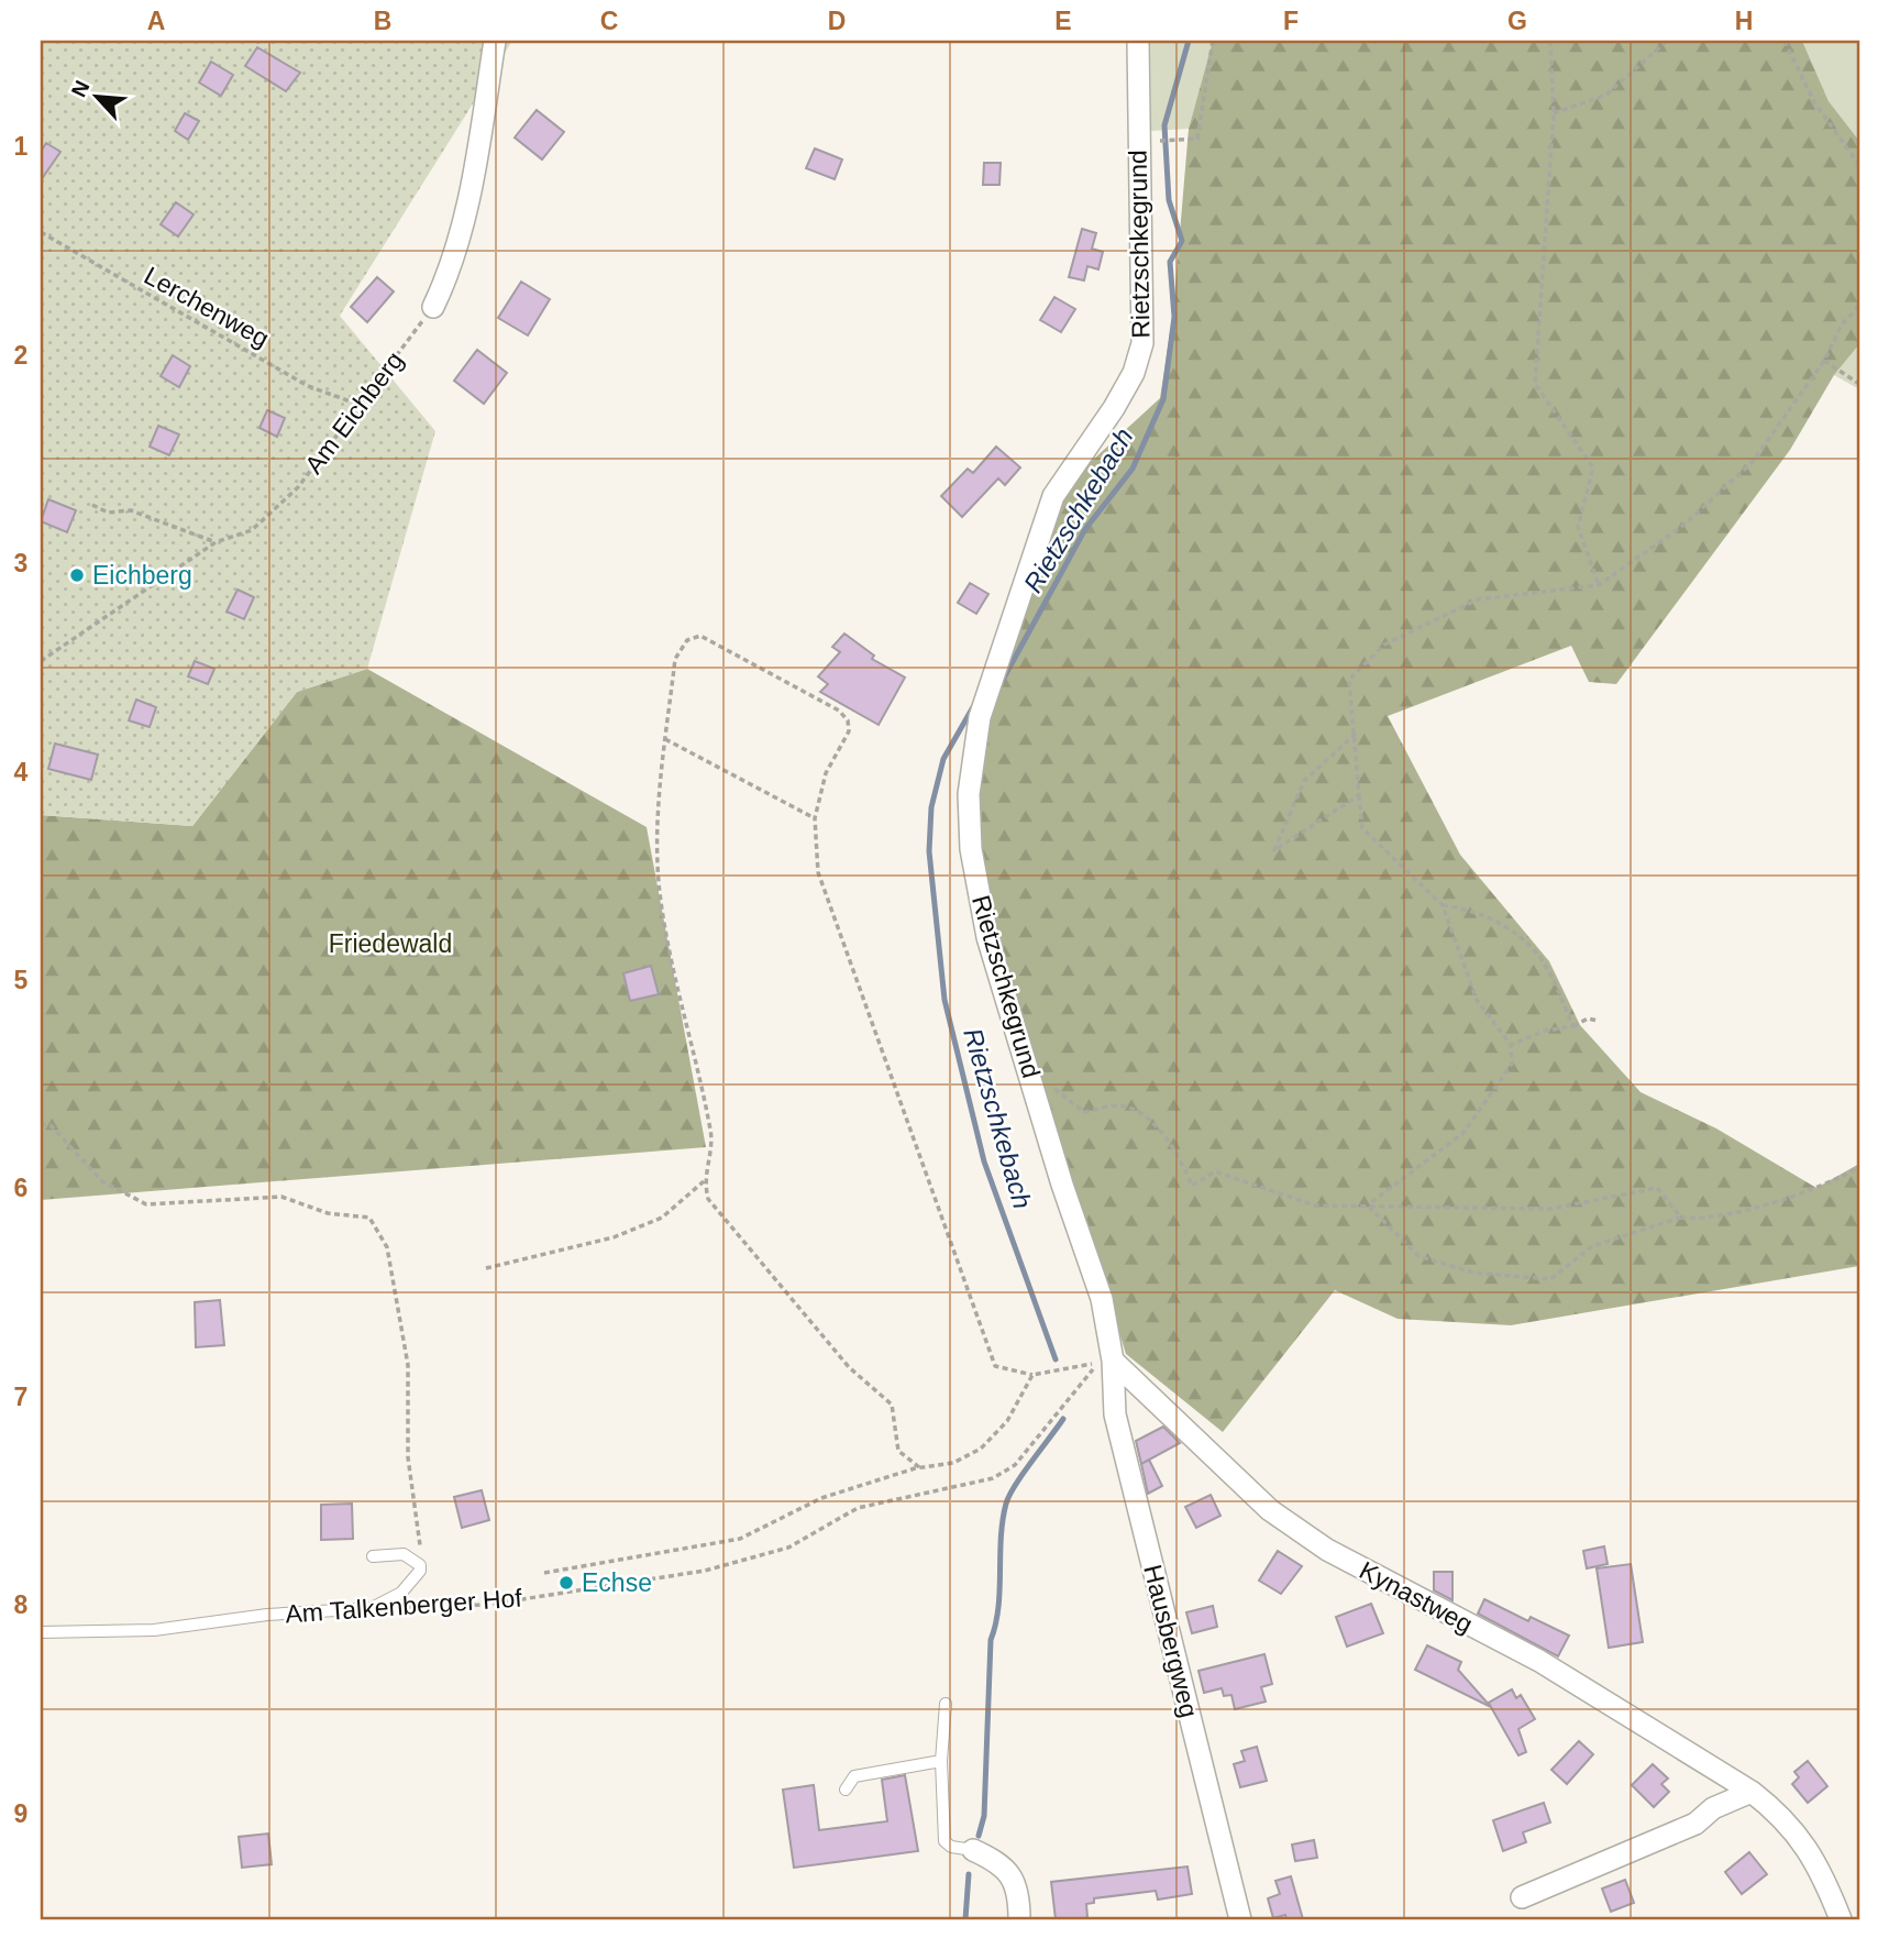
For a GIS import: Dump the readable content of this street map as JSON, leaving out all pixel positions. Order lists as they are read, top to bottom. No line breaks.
{"streets":{"street":["Rietzschkegrund","Kynastweg","Hausbergweg"],"lane":["Am Talkenberger Hof"],"path":["Lerchenweg","Am Eichberg"]},"crossings":[["Rietzschkegrund","Kynastweg"],["Rietzschkegrund","Am Talkenberger Hof"],["Rietzschkegrund","Hausbergweg"],["Lerchenweg","Am Eichberg"],["Kynastweg","Am Talkenberger Hof"],["Kynastweg","Hausbergweg"],["Am Talkenberger Hof","Hausbergweg"]],"water":["Rietzschkebach"],"parks":["Friedewald"],"places":["Eichberg","Echse"],"north":"top left","grid":{"columns":["A","B","C","D","E","F","G","H"],"rows":["1","2","3","4","5","6","7","8","9"]}}
